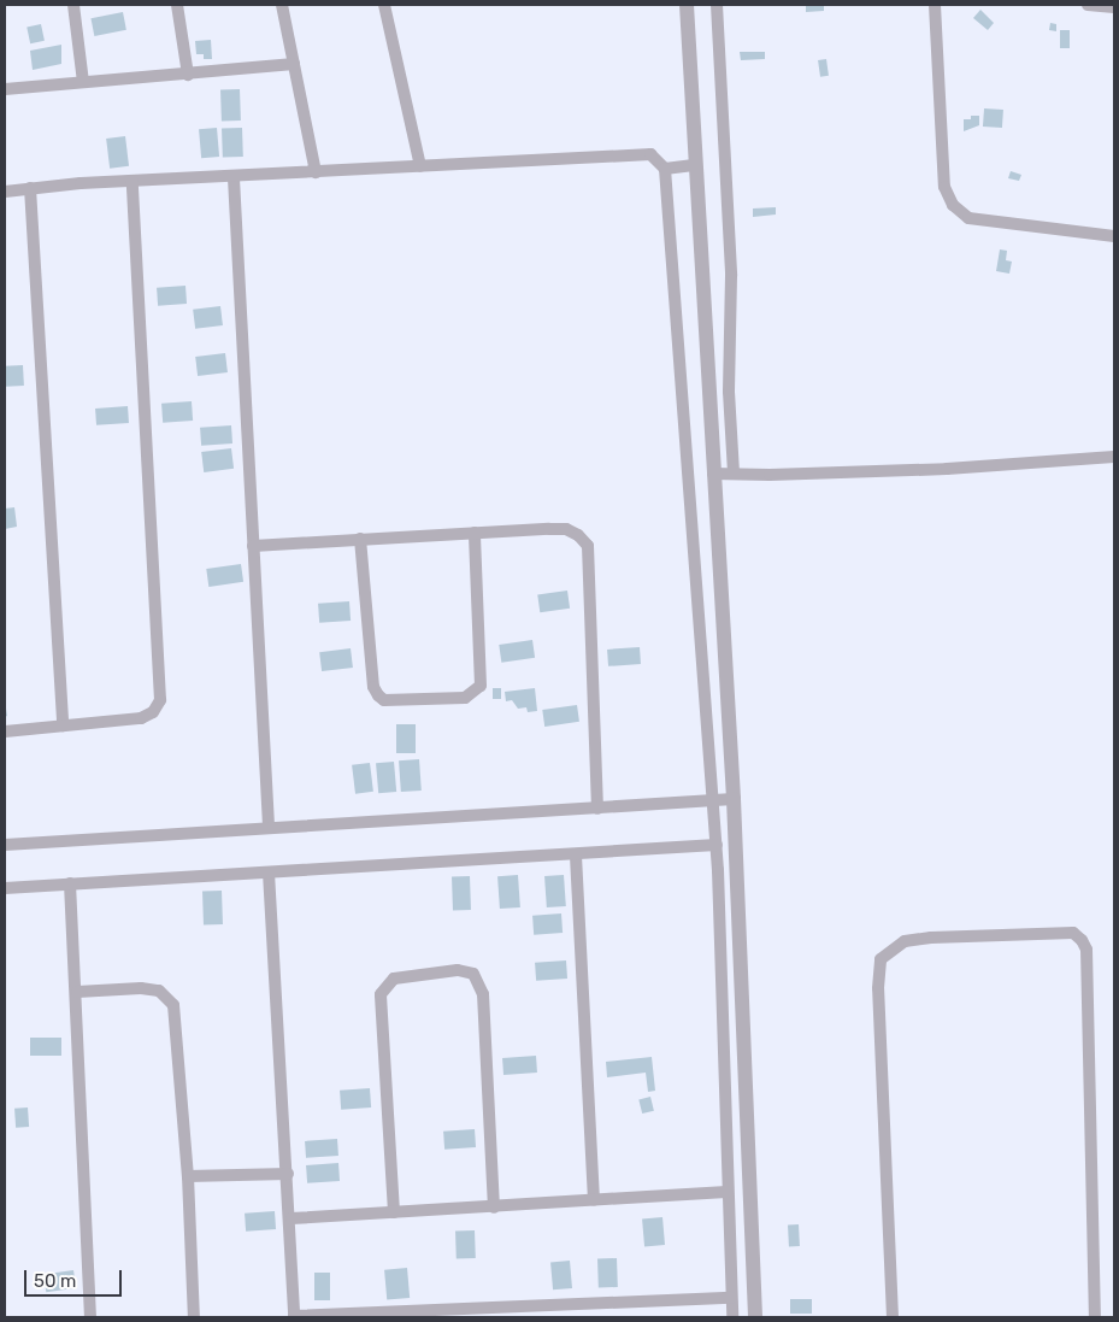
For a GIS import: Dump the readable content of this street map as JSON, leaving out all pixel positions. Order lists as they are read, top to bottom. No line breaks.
{"scale_bar":"50 m"}
